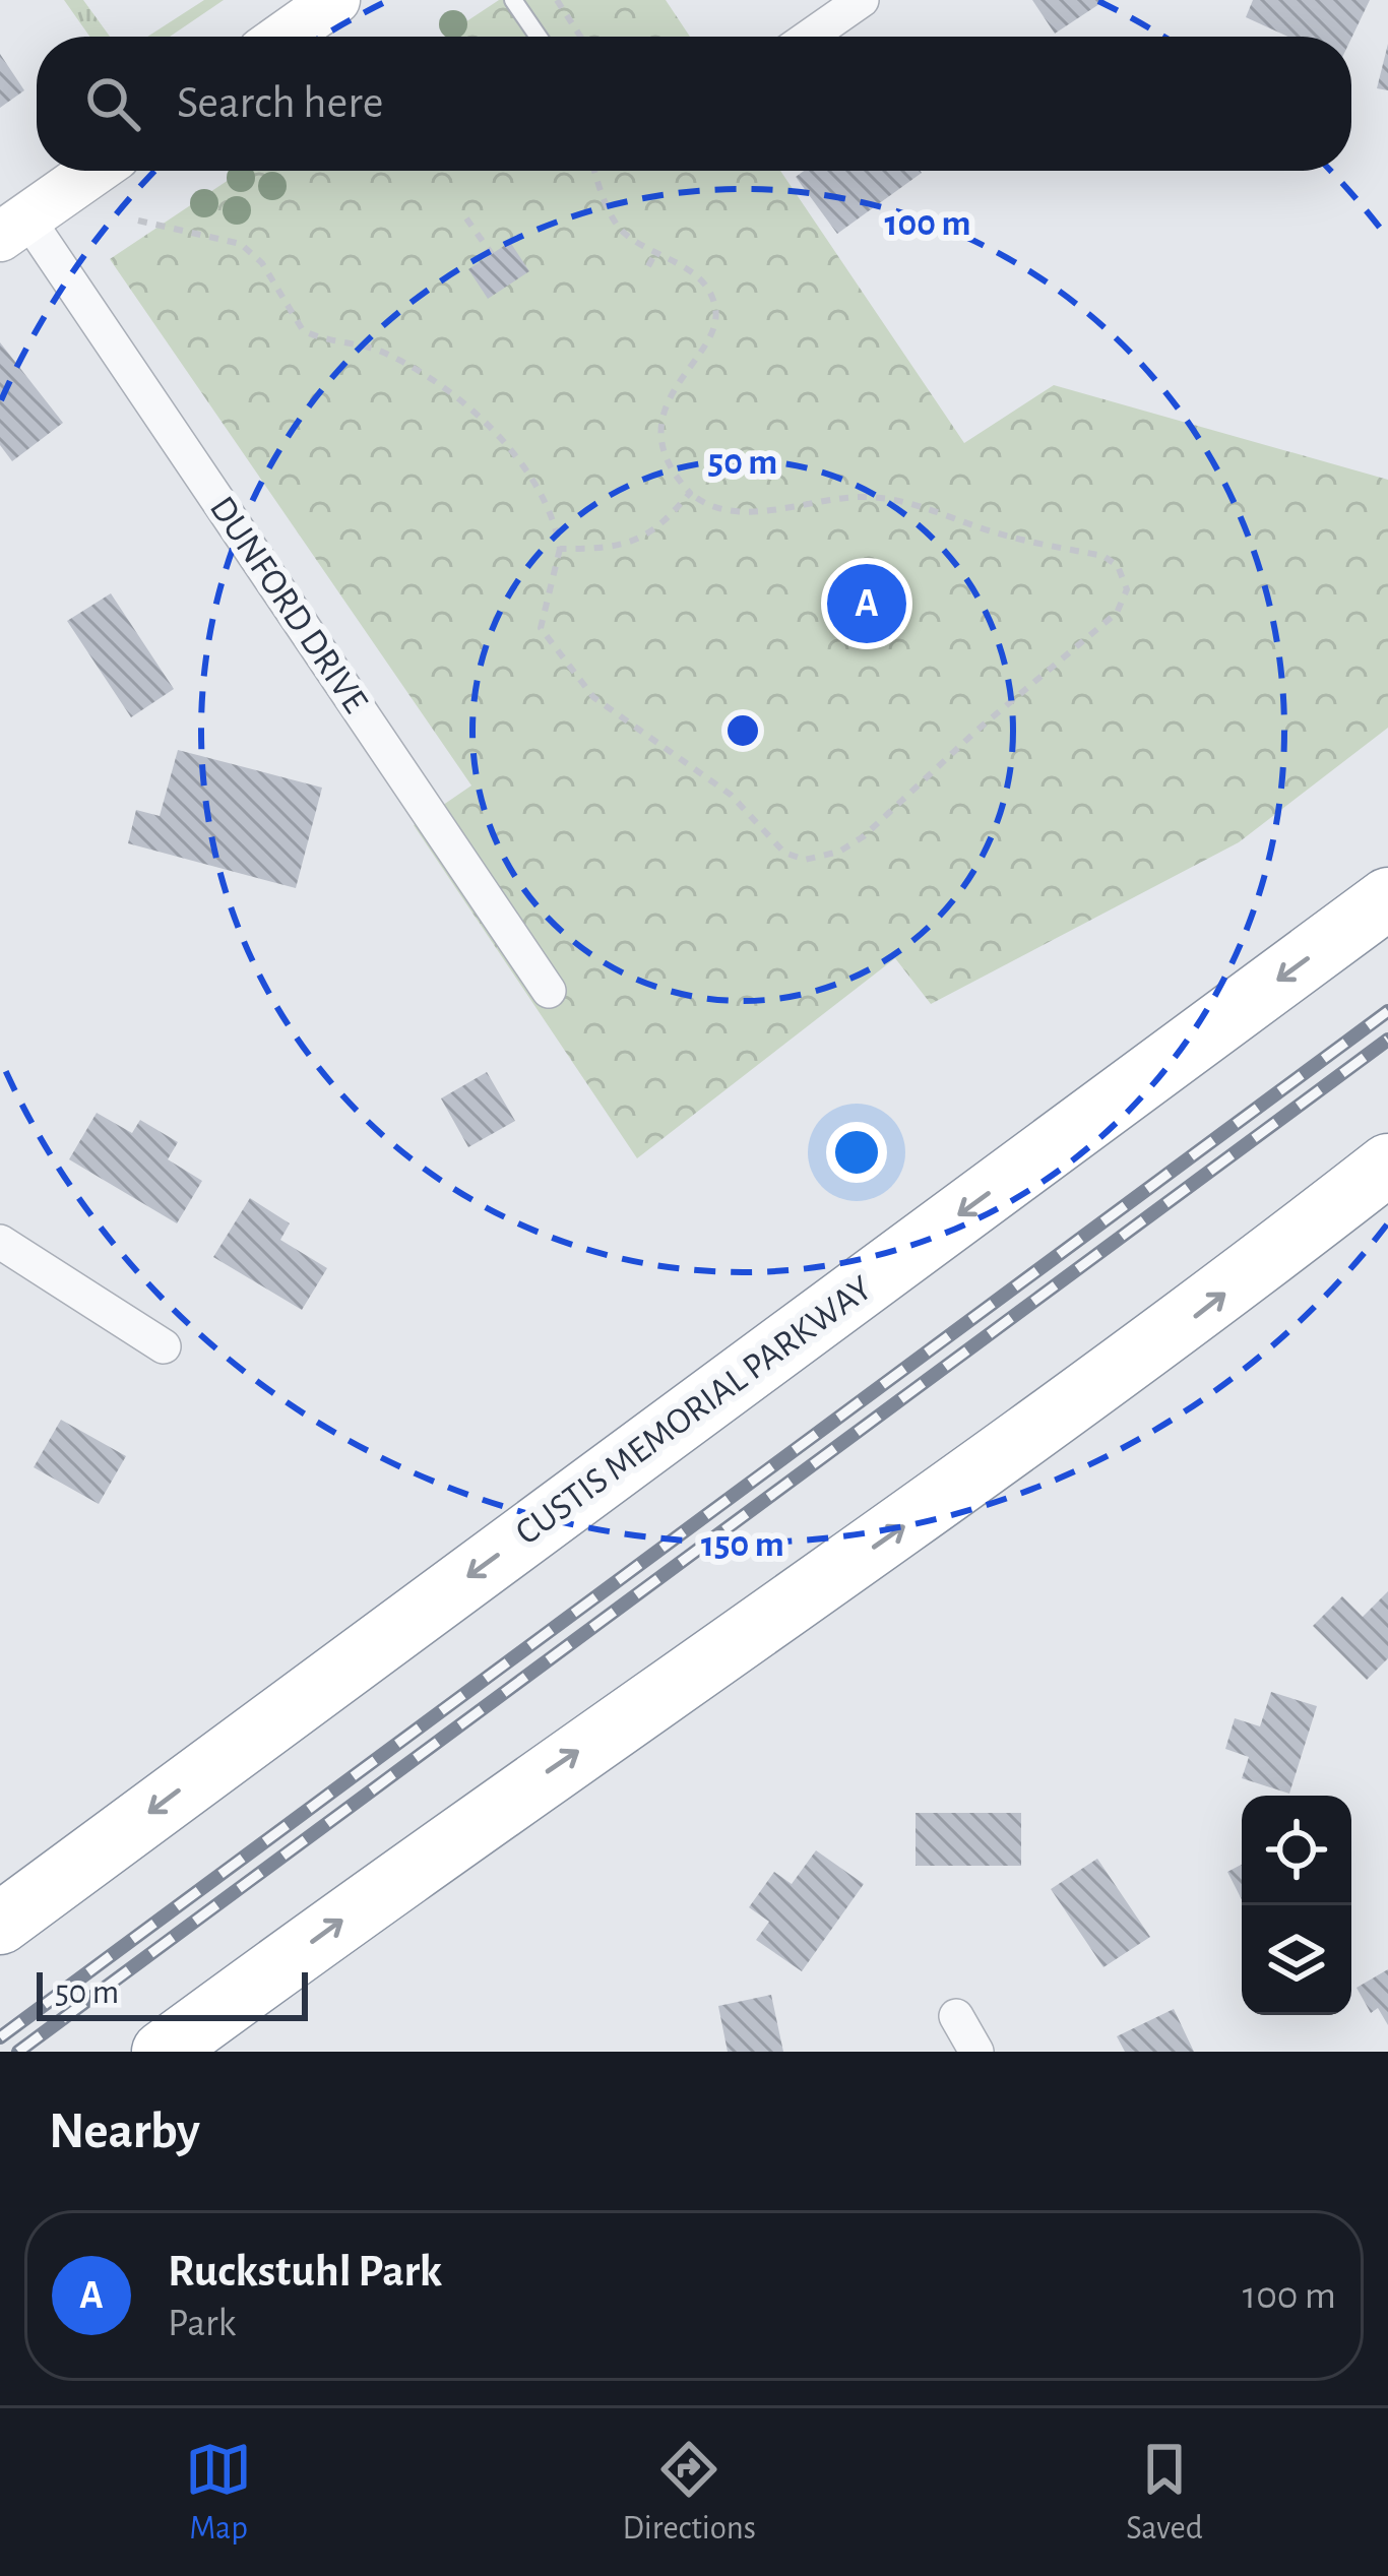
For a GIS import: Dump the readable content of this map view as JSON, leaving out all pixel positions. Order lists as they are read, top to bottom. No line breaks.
{"streets":{"highway":["CUSTIS MEMORIAL PARKWAY"],"street":["DUNFORD DRIVE"]},"scale_bar":"50 m","page":{"search":"Search here","pins":"A","scale":"50 m","heading":"Nearby","list":[{"mark":"A","name":"Ruckstuhl Park","note":"Park","value":"100 m"}],"nav":["Map","Directions","Saved"]},"rings":["100 m","50 m","150 m"]}
